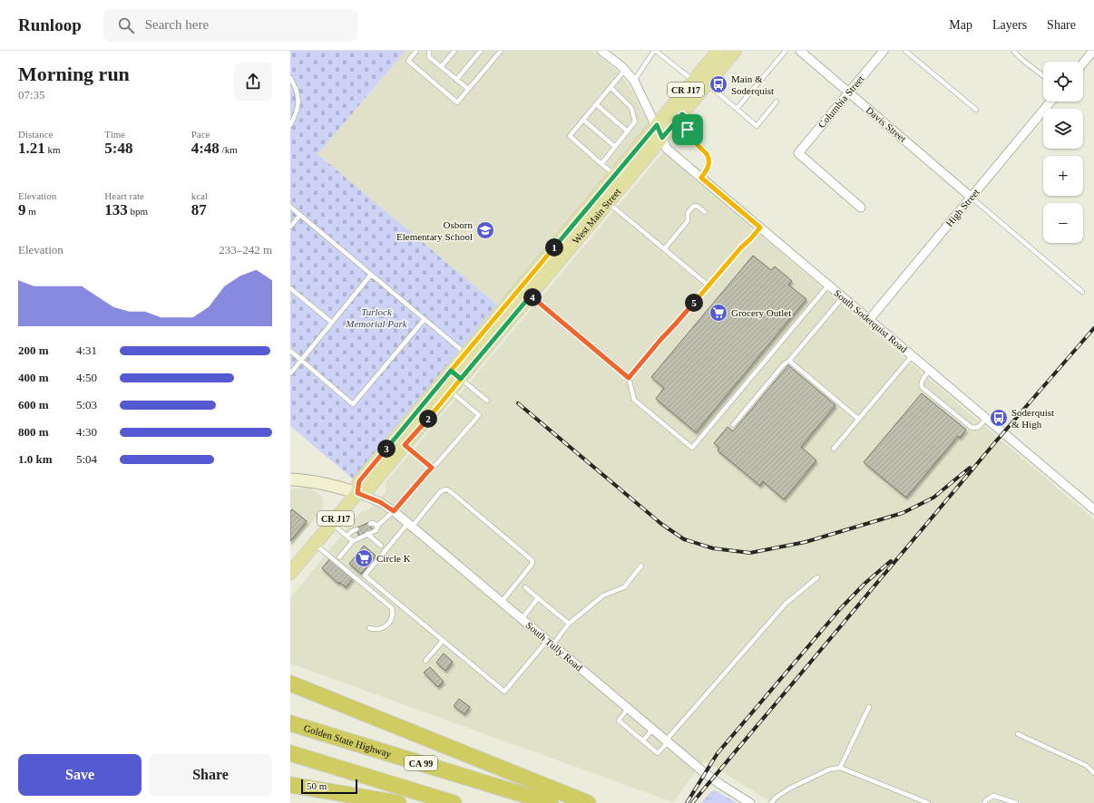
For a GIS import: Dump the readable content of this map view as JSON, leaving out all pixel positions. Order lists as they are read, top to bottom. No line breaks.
{"streets":{"highway":["Golden State Highway","CA 99"],"main road":["CR J17","West Main Street"],"street":["Columbia Street","Davis Street","High Street","South Soderquist Road","South Tully Road"]},"crossings":[["Columbia Street","Davis Street"],["Davis Street","High Street"],["High Street","South Soderquist Road"],["West Main Street","South Soderquist Road"],["West Main Street","South Tully Road"]],"parks":["Turlock Memorial Park"],"places":{"bus stop":["Main & Soderquist","Soderquist & High"],"school or university":["Osborn Elementary School"],"supermarket":["Grocery Outlet","Circle K"]},"scale_bar":"50 m","page":{"header":"Runloop","search":"Search here","nav":["Map","Layers","Share"],"heading":["Morning run","07:35"],"map_buttons":["+","−"],"stats":[["Distance","1.21 km"],["Time","5:48"],["Pace","4:48 /km"],["Elevation","9 m"],["Heart rate","133 bpm"],["kcal","87"]],"chart":["Elevation","233–242 m"],"pins":["1","4","5","2","3"],"list":[{"name":"200 m","note":"4:31"},{"name":"400 m","note":"4:50"},{"name":"600 m","note":"5:03"},{"name":"800 m","note":"4:30"},{"name":"1.0 km","note":"5:04"}],"buttons":["Save","Share"],"scale":"50 m"}}
